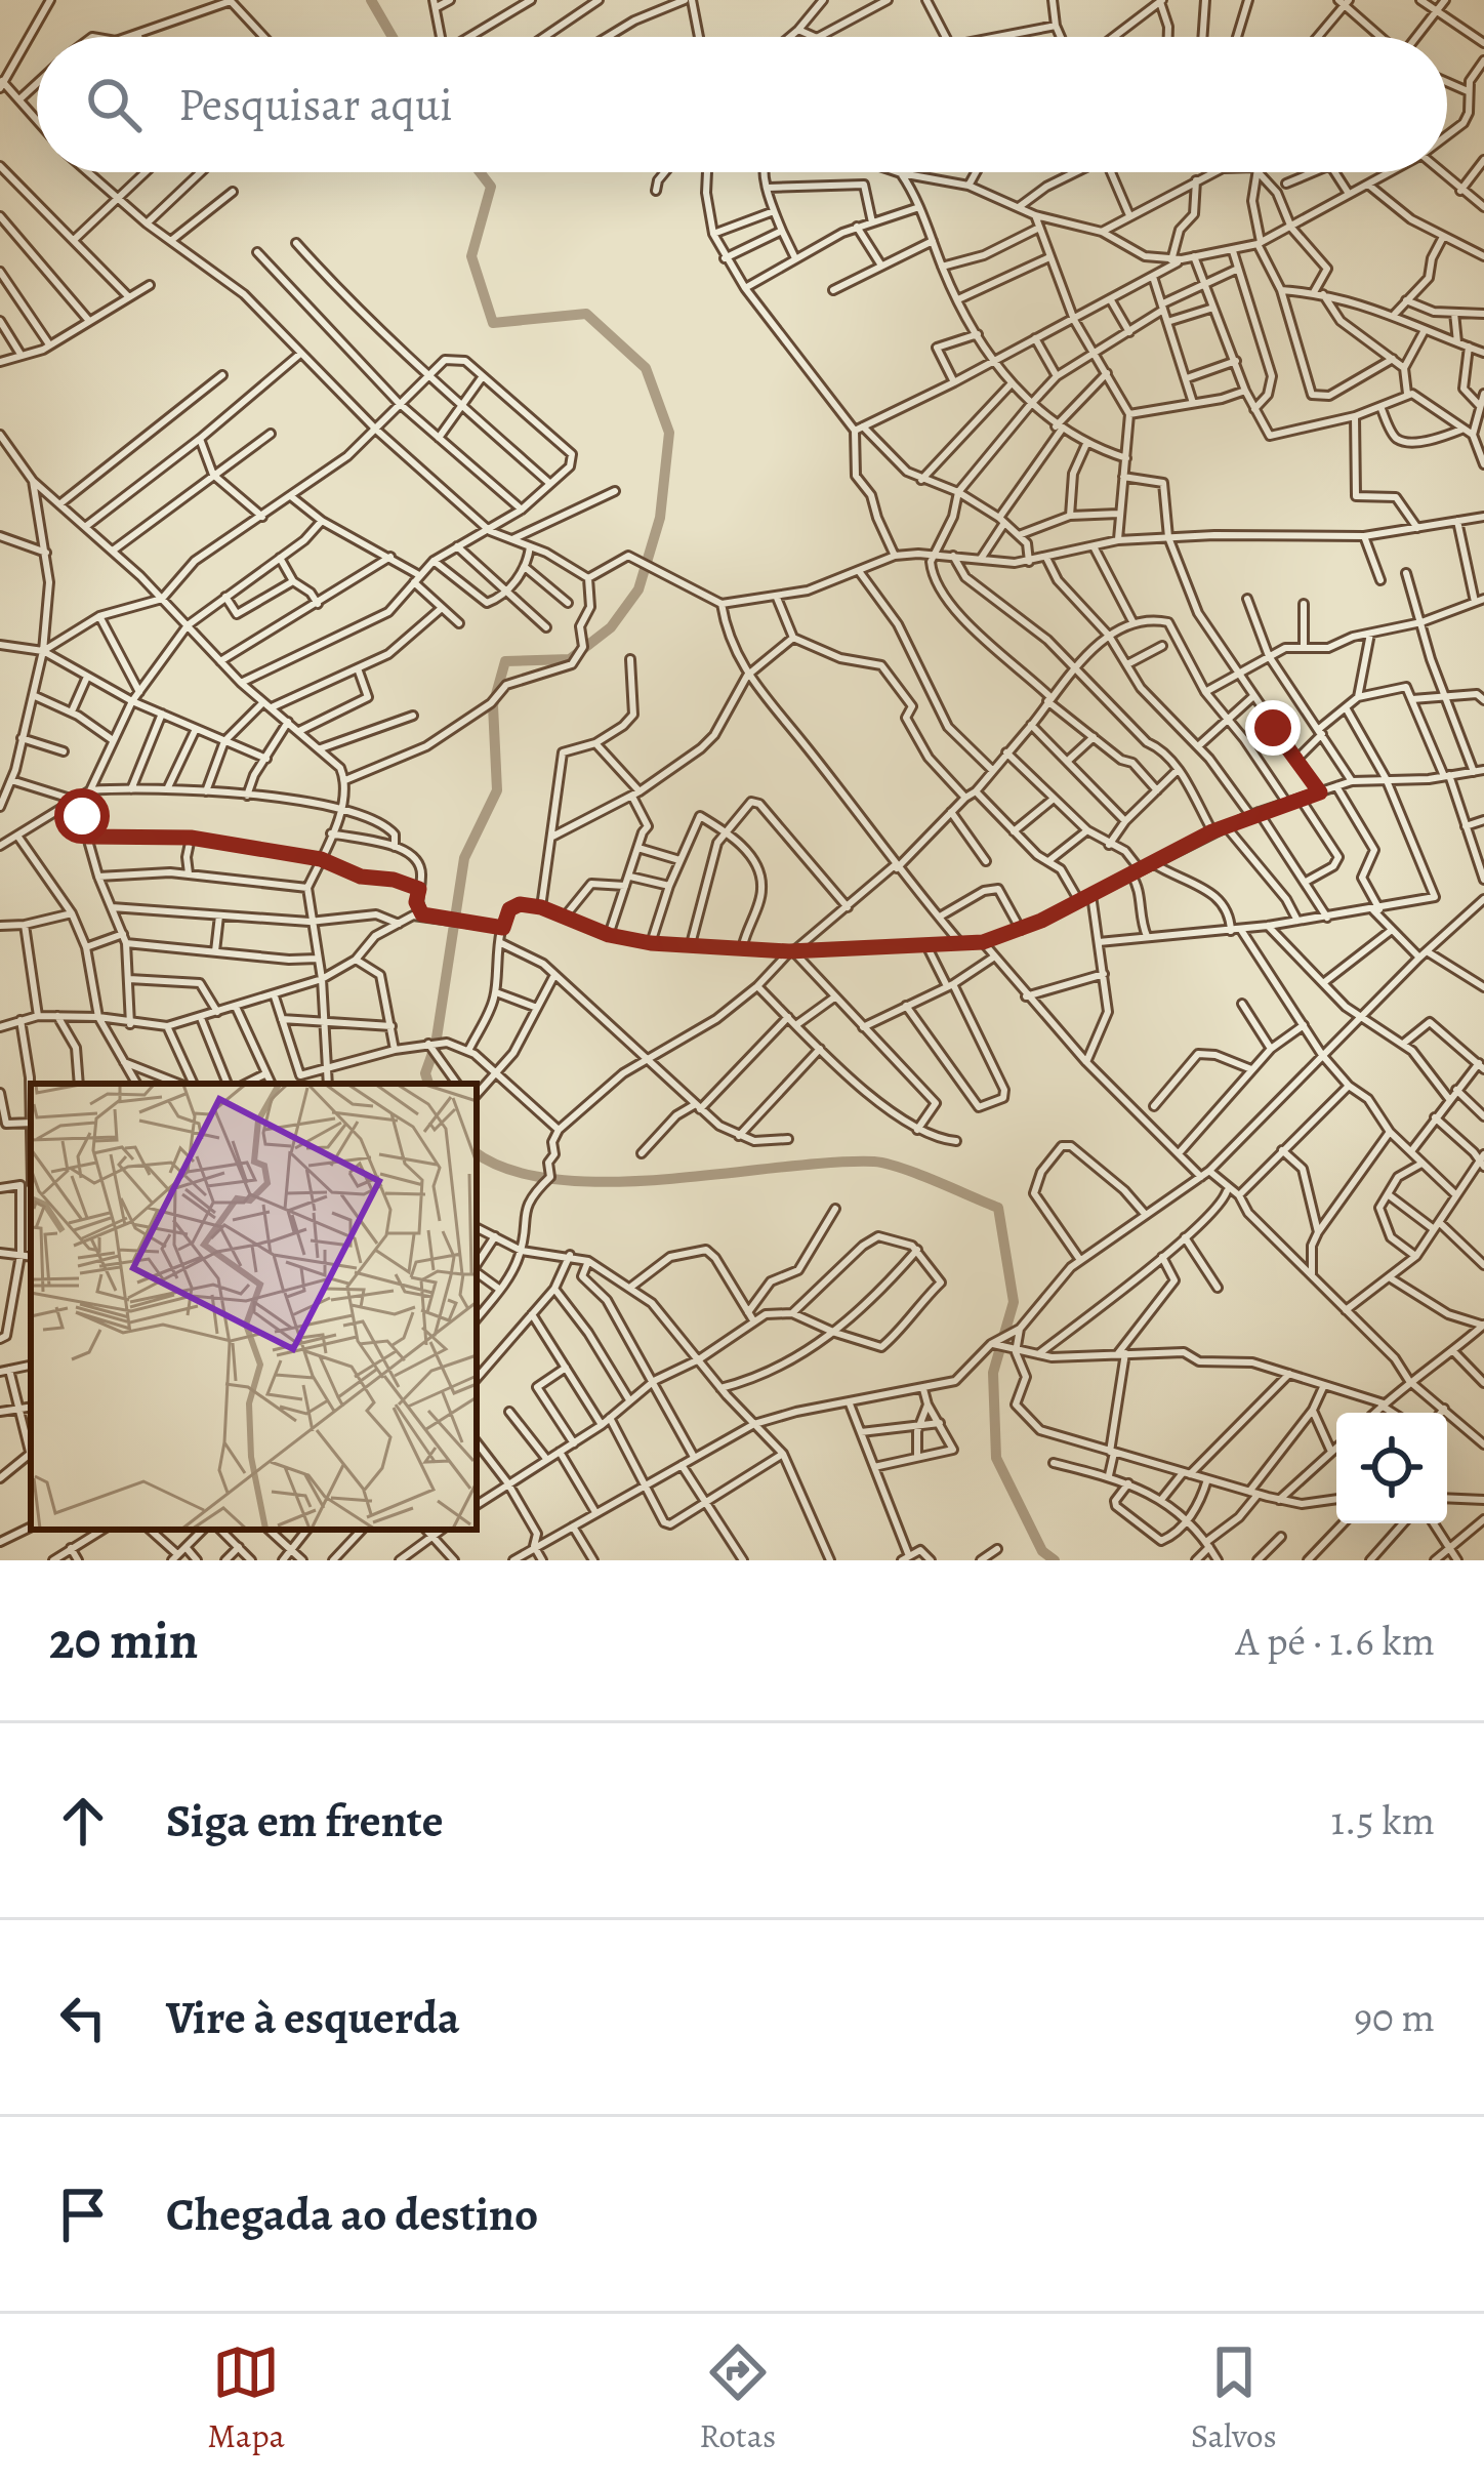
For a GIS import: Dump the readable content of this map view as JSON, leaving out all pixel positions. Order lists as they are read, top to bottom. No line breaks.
{"page":{"search":"Pesquisar aqui","heading":["20 min","A pé · 1.6 km"],"list":[["Siga em frente","1.5 km"],["Vire à esquerda","90 m"],"Chegada ao destino"],"nav":["Mapa","Rotas","Salvos"]}}
